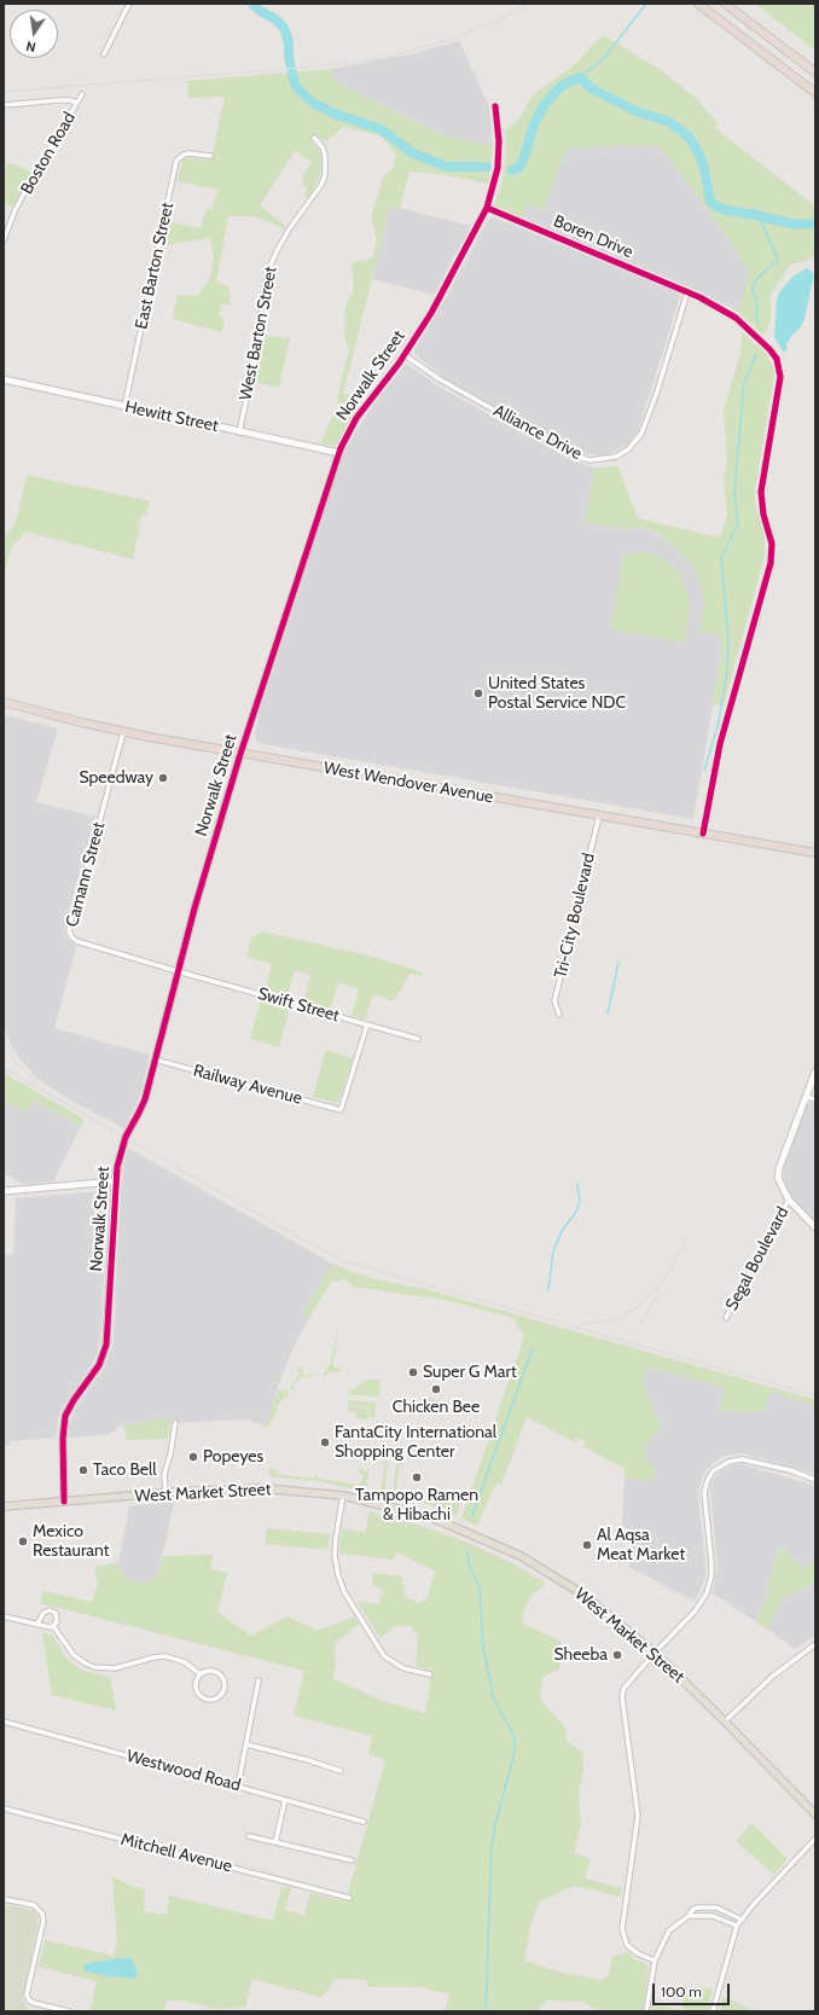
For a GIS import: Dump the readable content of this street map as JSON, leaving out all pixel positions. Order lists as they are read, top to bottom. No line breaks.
{"streets":{"highway":["West Wendover Avenue"],"main road":["West Market Street"],"street":["Boston Road","Boren Drive","East Barton Street","West Barton Street","Norwalk Street","Hewitt Street","Alliance Drive","Camann Street","Tri-City Boulevard","Swift Street","Railway Avenue","Segal Boulevard","Westwood Road","Mitchell Avenue"]},"crossings":[["Boren Drive","Norwalk Street"],["Boren Drive","Alliance Drive"],["Boren Drive","West Wendover Avenue"],["East Barton Street","Hewitt Street"],["West Barton Street","Hewitt Street"],["Norwalk Street","Hewitt Street"],["Norwalk Street","Alliance Drive"],["Norwalk Street","West Wendover Avenue"],["Norwalk Street","Camann Street"],["Norwalk Street","Swift Street"],["Norwalk Street","Railway Avenue"],["Norwalk Street","West Market Street"],["West Wendover Avenue","Camann Street"],["West Wendover Avenue","Tri-City Boulevard"],["Camann Street","Swift Street"],["Swift Street","Railway Avenue"]],"places":["United States Postal Service NDC","Speedway","Super G Mart","Chicken Bee","FantaCity International Shopping Center","Popeyes","Taco Bell","Tampopo Ramen & Hibachi","Mexico Restaurant","Al Aqsa Meat Market","Sheeba"],"scale_bar":"100 m","north":"bottom"}
